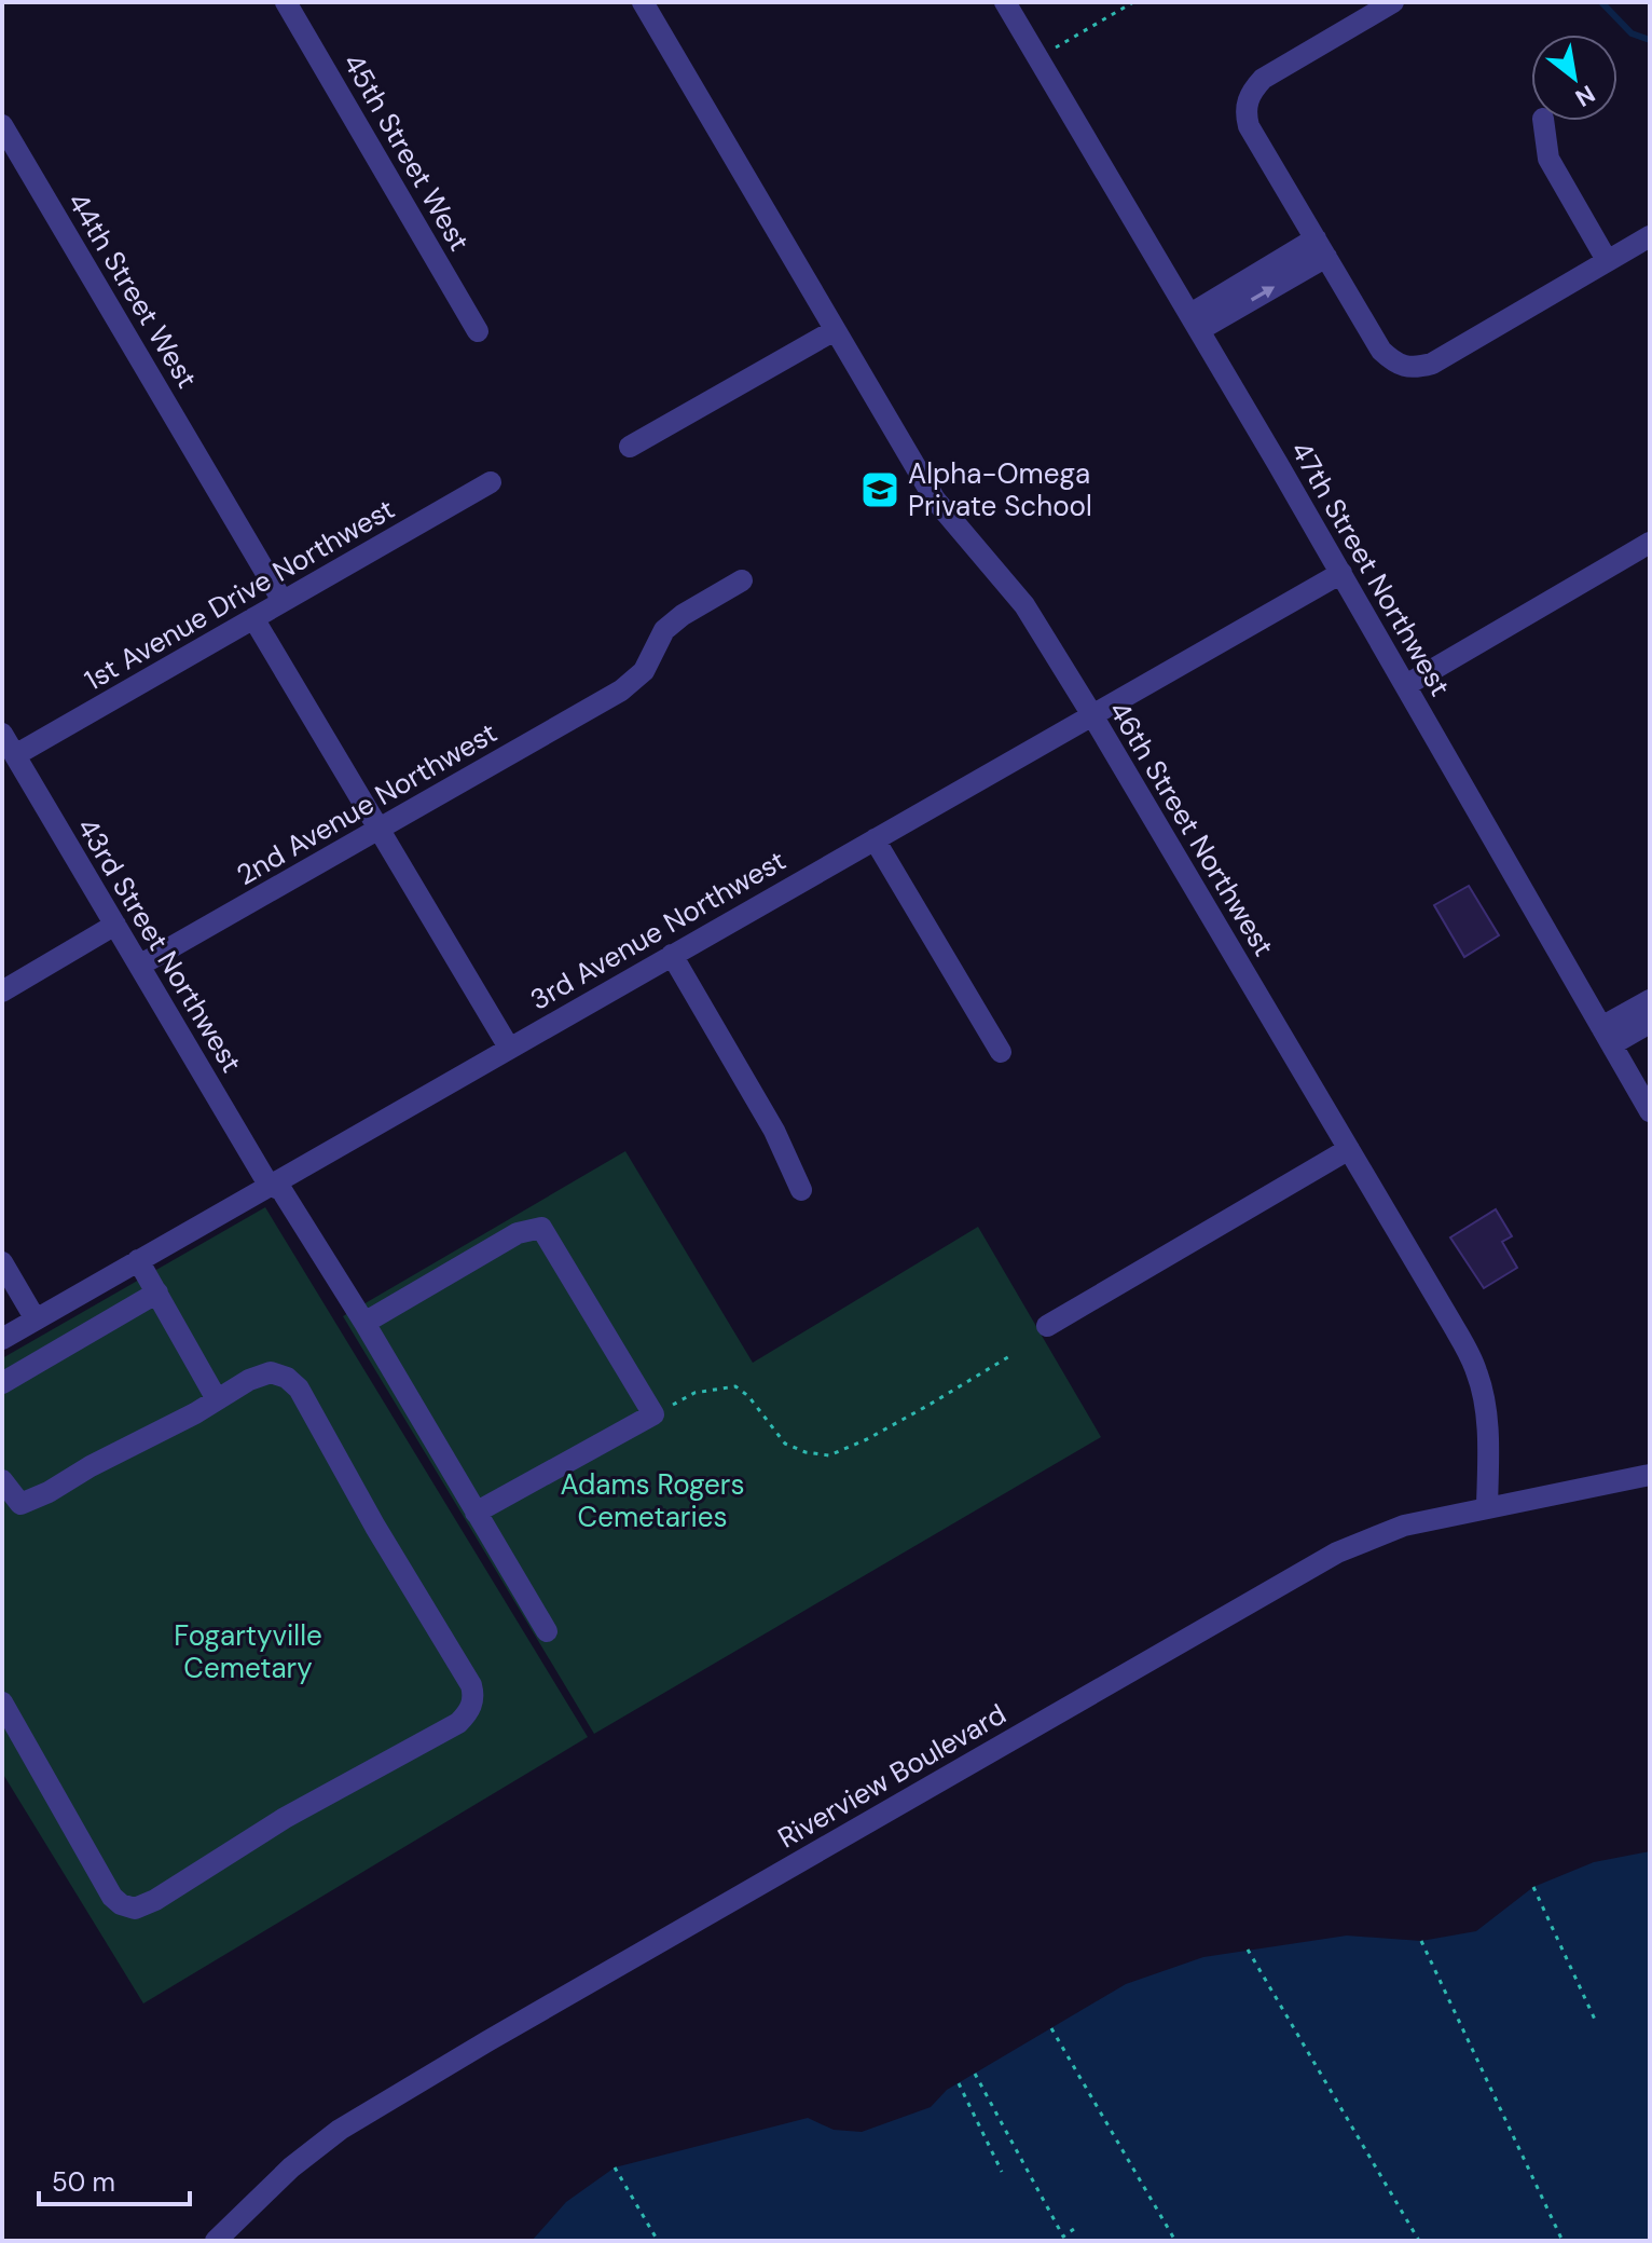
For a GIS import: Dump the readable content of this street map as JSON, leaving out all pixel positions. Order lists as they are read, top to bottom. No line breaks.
{"streets":{"street":["45th Street West","44th Street West","47th Street Northwest","1st Avenue Drive Northwest","2nd Avenue Northwest","46th Street Northwest","3rd Avenue Northwest","43rd Street Northwest","Riverview Boulevard"]},"crossings":[["44th Street West","1st Avenue Drive Northwest"],["47th Street Northwest","3rd Avenue Northwest"],["1st Avenue Drive Northwest","43rd Street Northwest"],["2nd Avenue Northwest","43rd Street Northwest"],["46th Street Northwest","3rd Avenue Northwest"],["46th Street Northwest","Riverview Boulevard"],["3rd Avenue Northwest","43rd Street Northwest"]],"parks":["Adams Rogers Cemetaries","Fogartyville Cemetary"],"places":{"school or university":["Alpha-Omega Private School"]},"scale_bar":"50 m","north":"bottom right"}
